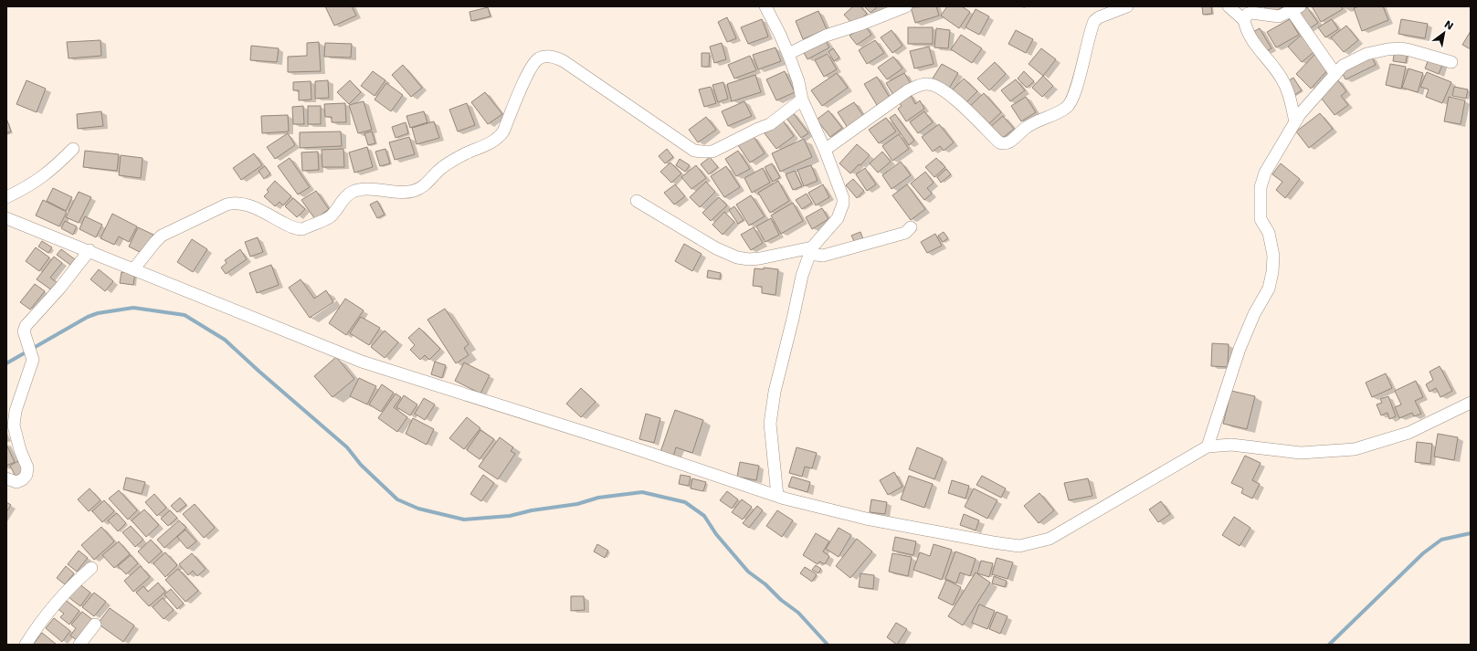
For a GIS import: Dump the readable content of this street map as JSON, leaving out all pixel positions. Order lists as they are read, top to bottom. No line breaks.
{"north":"top right"}
